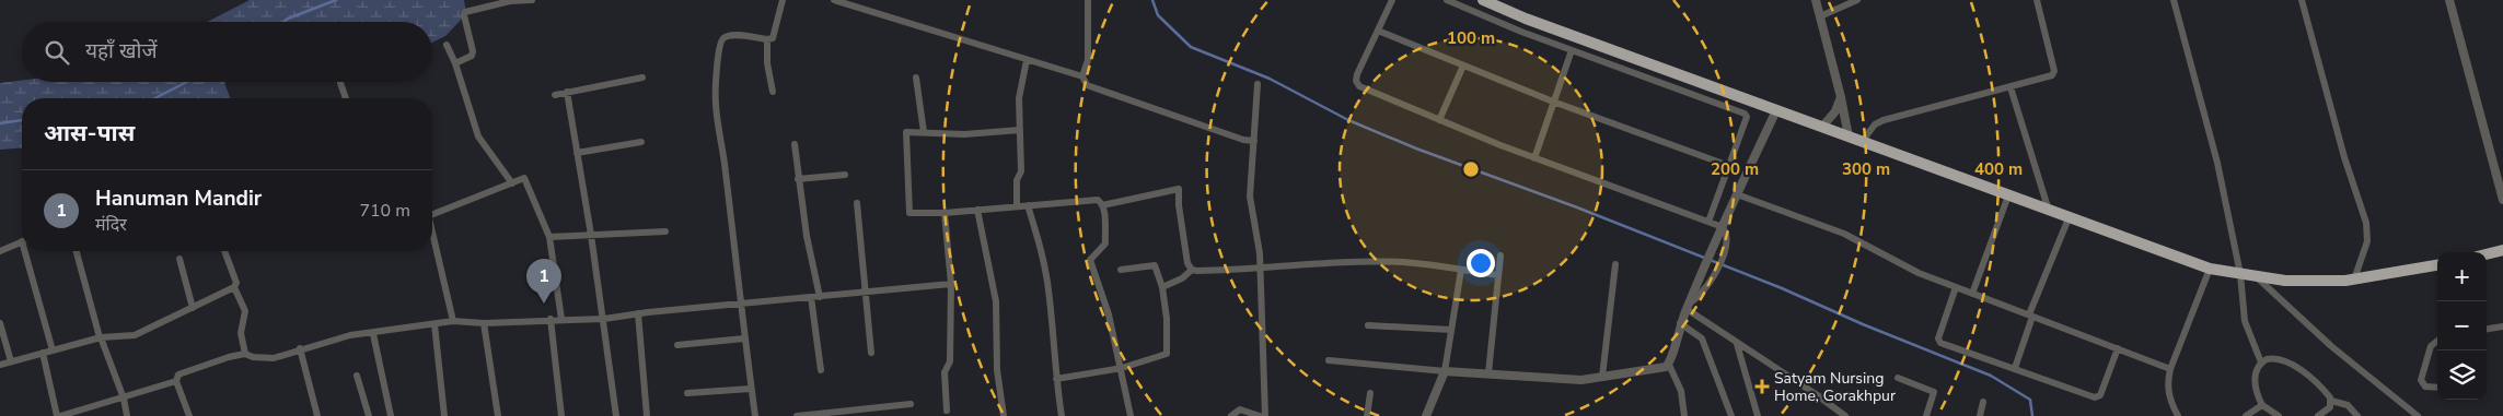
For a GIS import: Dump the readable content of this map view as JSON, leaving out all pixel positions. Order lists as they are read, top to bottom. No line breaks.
{"places":{"health":["Satyam Nursing Home, Gorakhpur"]},"page":{"search":"यहाँ खोजें","heading":"आस-पास","list":[{"mark":"1","name":"Hanuman Mandir","note":"मंदिर","value":"710 m"}],"map_buttons":["+","−"],"pins":"1"},"rings":["100 m","200 m","300 m","400 m"]}
